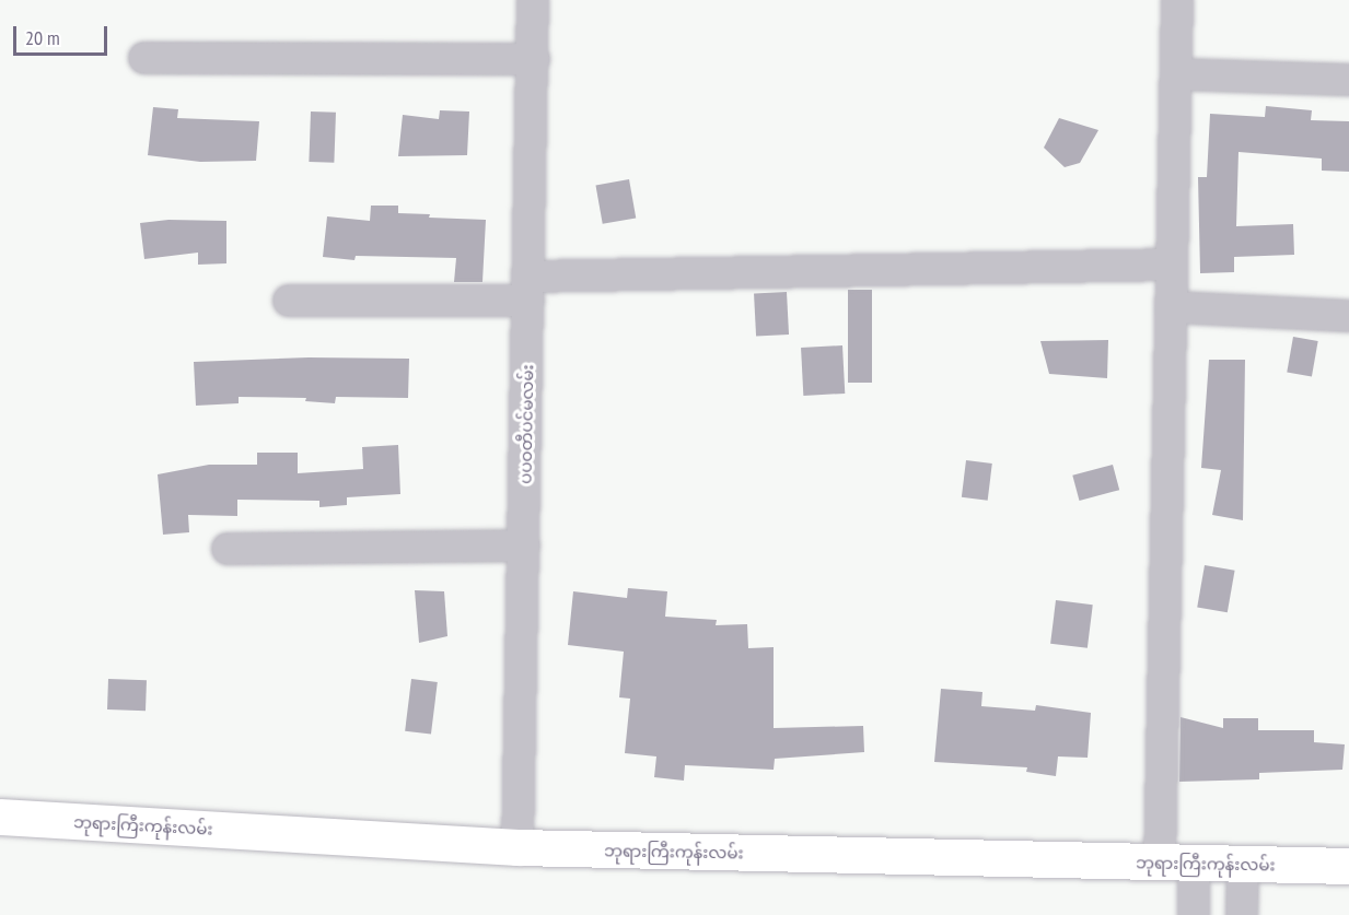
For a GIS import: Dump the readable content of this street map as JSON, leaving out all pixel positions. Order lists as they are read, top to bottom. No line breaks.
{"streets":{"street":["ပပဝတီပင်မလမ်း","ဘုရားကြီးကုန်းလမ်း"]},"crossings":[["ပပဝတီပင်မလမ်း","ဘုရားကြီးကုန်းလမ်း"]],"scale_bar":"20 m"}
